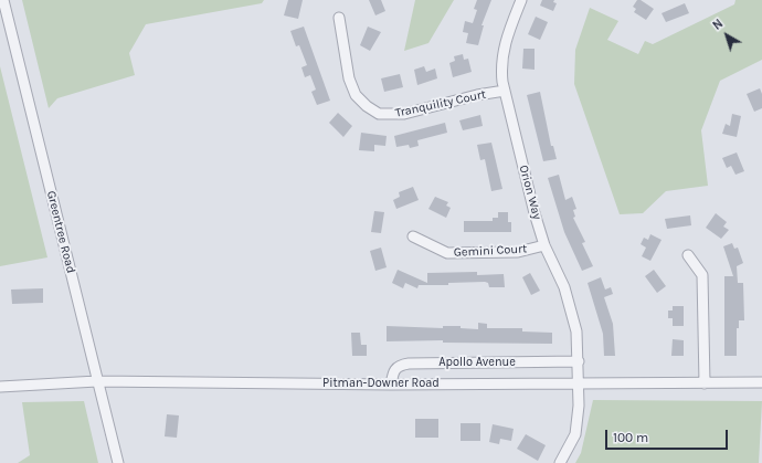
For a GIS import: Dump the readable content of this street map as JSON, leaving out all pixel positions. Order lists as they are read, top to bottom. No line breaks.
{"streets":{"street":["Tranquility Court","Orion Way","Greentree Road","Gemini Court","Apollo Avenue","Pitman-Downer Road"]},"crossings":[["Tranquility Court","Orion Way"],["Orion Way","Gemini Court"],["Orion Way","Apollo Avenue"],["Orion Way","Pitman-Downer Road"],["Greentree Road","Pitman-Downer Road"],["Apollo Avenue","Pitman-Downer Road"]],"scale_bar":"100 m","north":"top left"}
